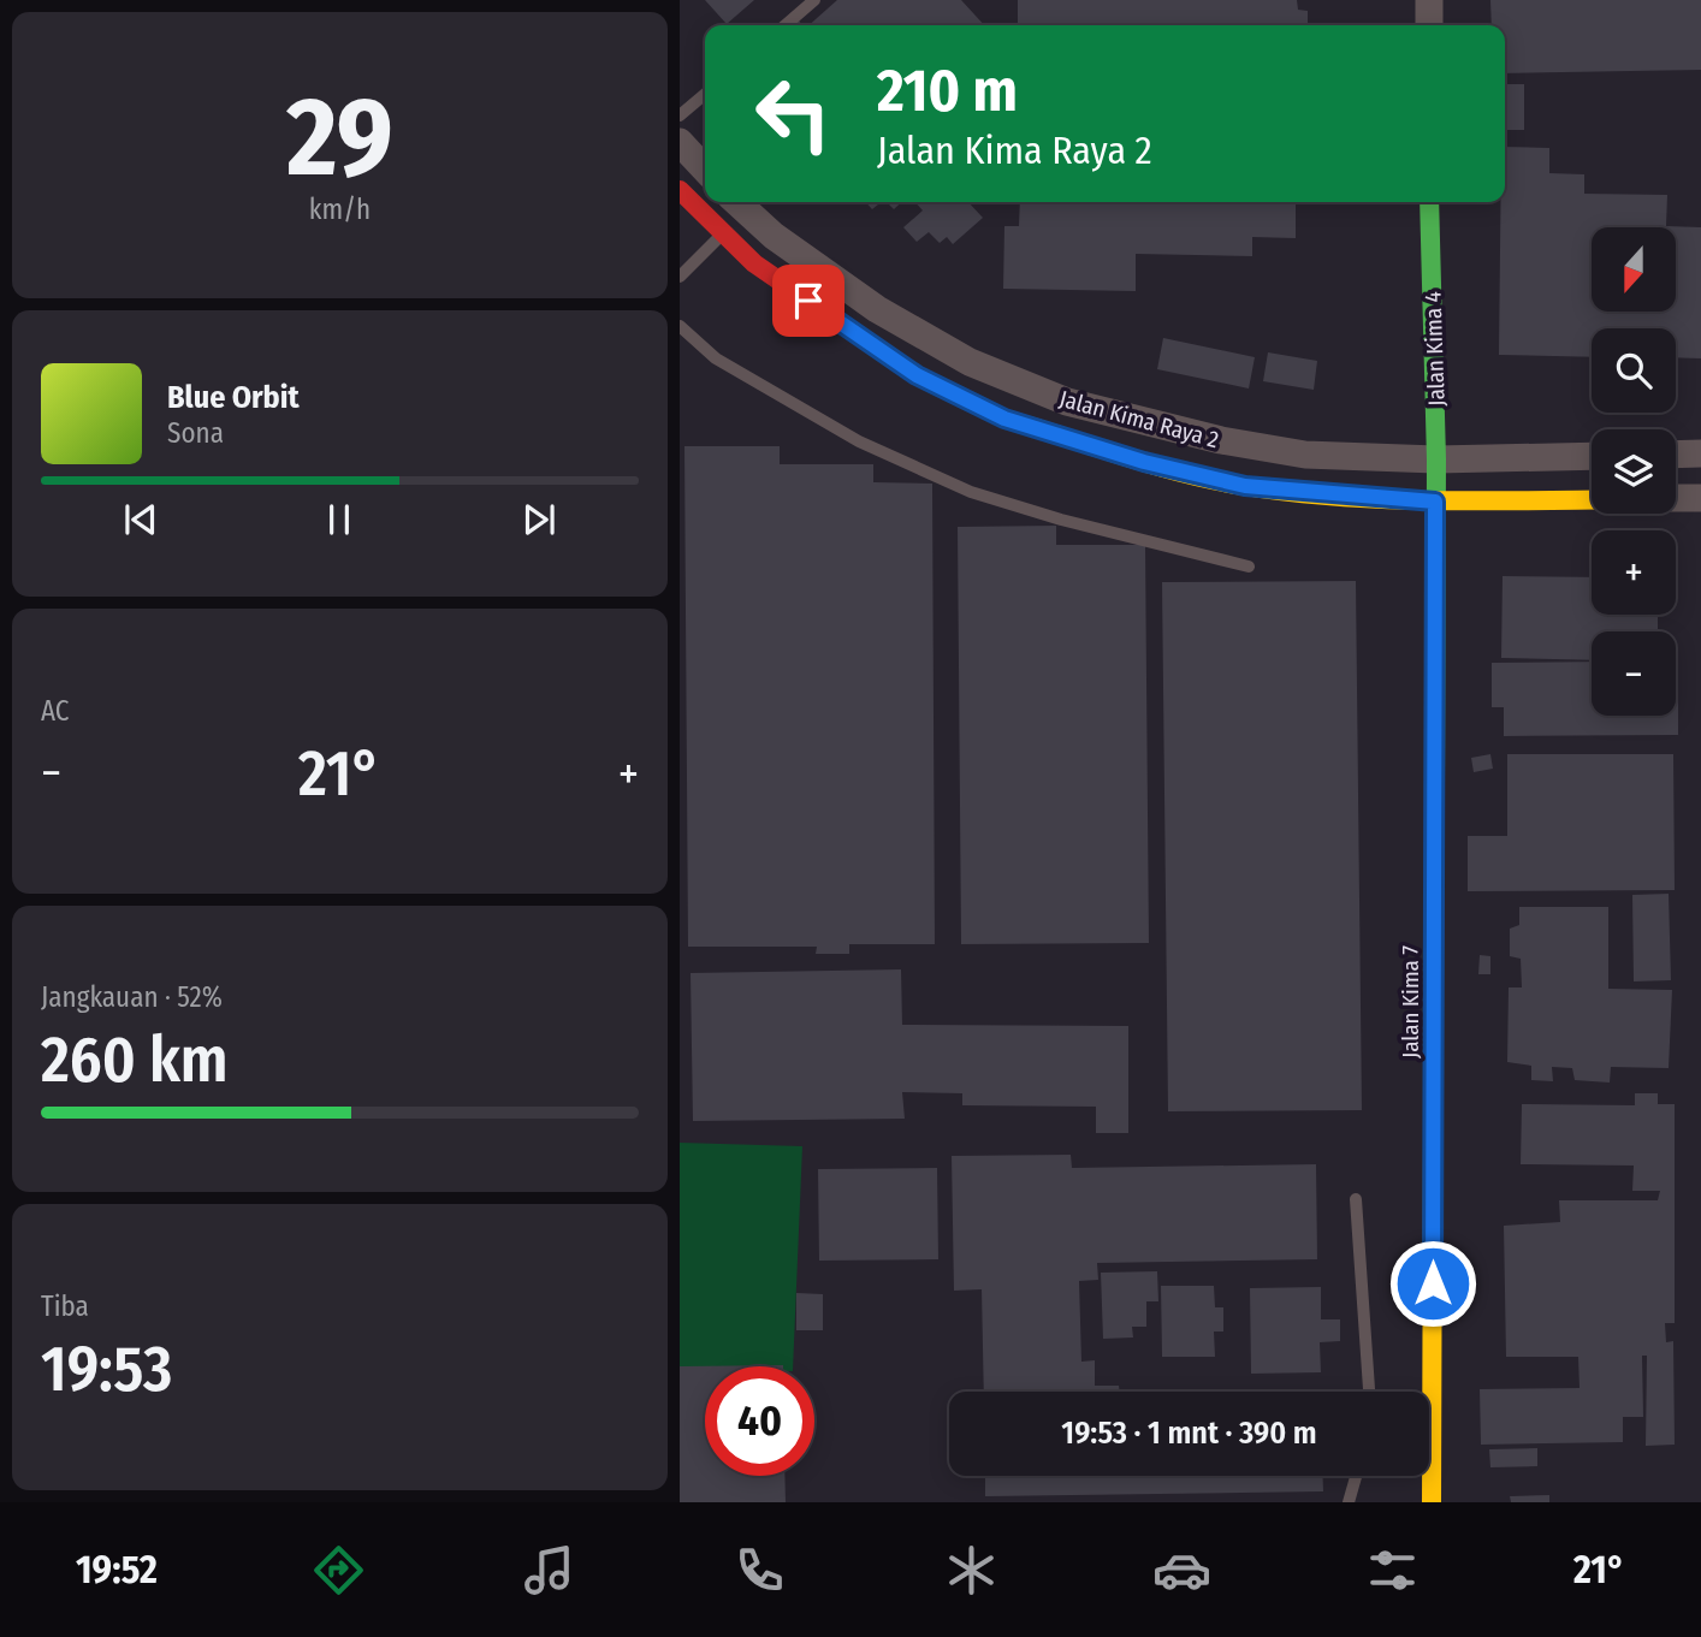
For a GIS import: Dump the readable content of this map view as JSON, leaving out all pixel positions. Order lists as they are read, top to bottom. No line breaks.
{"streets":{"street":["Jalan Kima 4","Jalan Kima Raya 2","Jalan Kima 7"]},"crossings":[["Jalan Kima 4","Jalan Kima Raya 2"],["Jalan Kima 4","Jalan Kima 7"],["Jalan Kima Raya 2","Jalan Kima 7"]],"north":"bottom","page":{"tile":[["29","km/h"],"AC",["Jangkauan · 52%","260 km"],["Tiba","19:53"]],"turn":["210 m","Jalan Kima Raya 2"],"map_buttons":["+","−"],"song":["Blue Orbit","Sona"],"heat":["−","21°","+"],"limit":"40","trip":"19:53 · 1 mnt · 390 m","tabs":["19:52","21°"]}}
